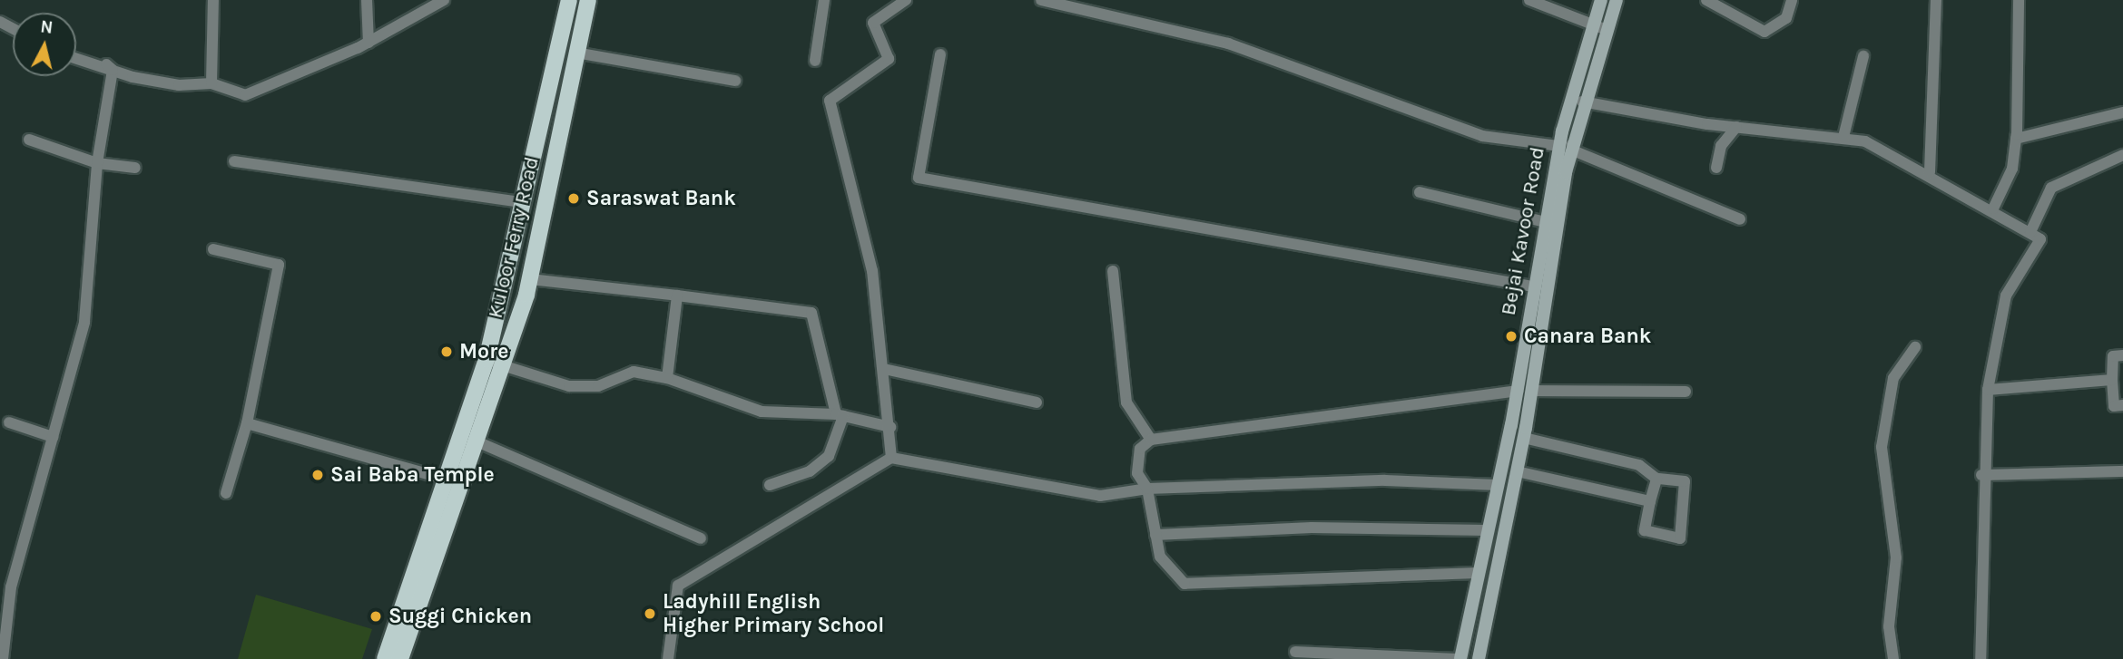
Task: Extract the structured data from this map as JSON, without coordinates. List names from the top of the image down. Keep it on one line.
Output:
{"streets":{"main road":["Bejai Kavoor Road","Kuloor Ferry Road"]},"places":["Saraswat Bank","Canara Bank","More","Sai Baba Temple","Ladyhill English Higher Primary School","Suggi Chicken"],"north":"top"}
